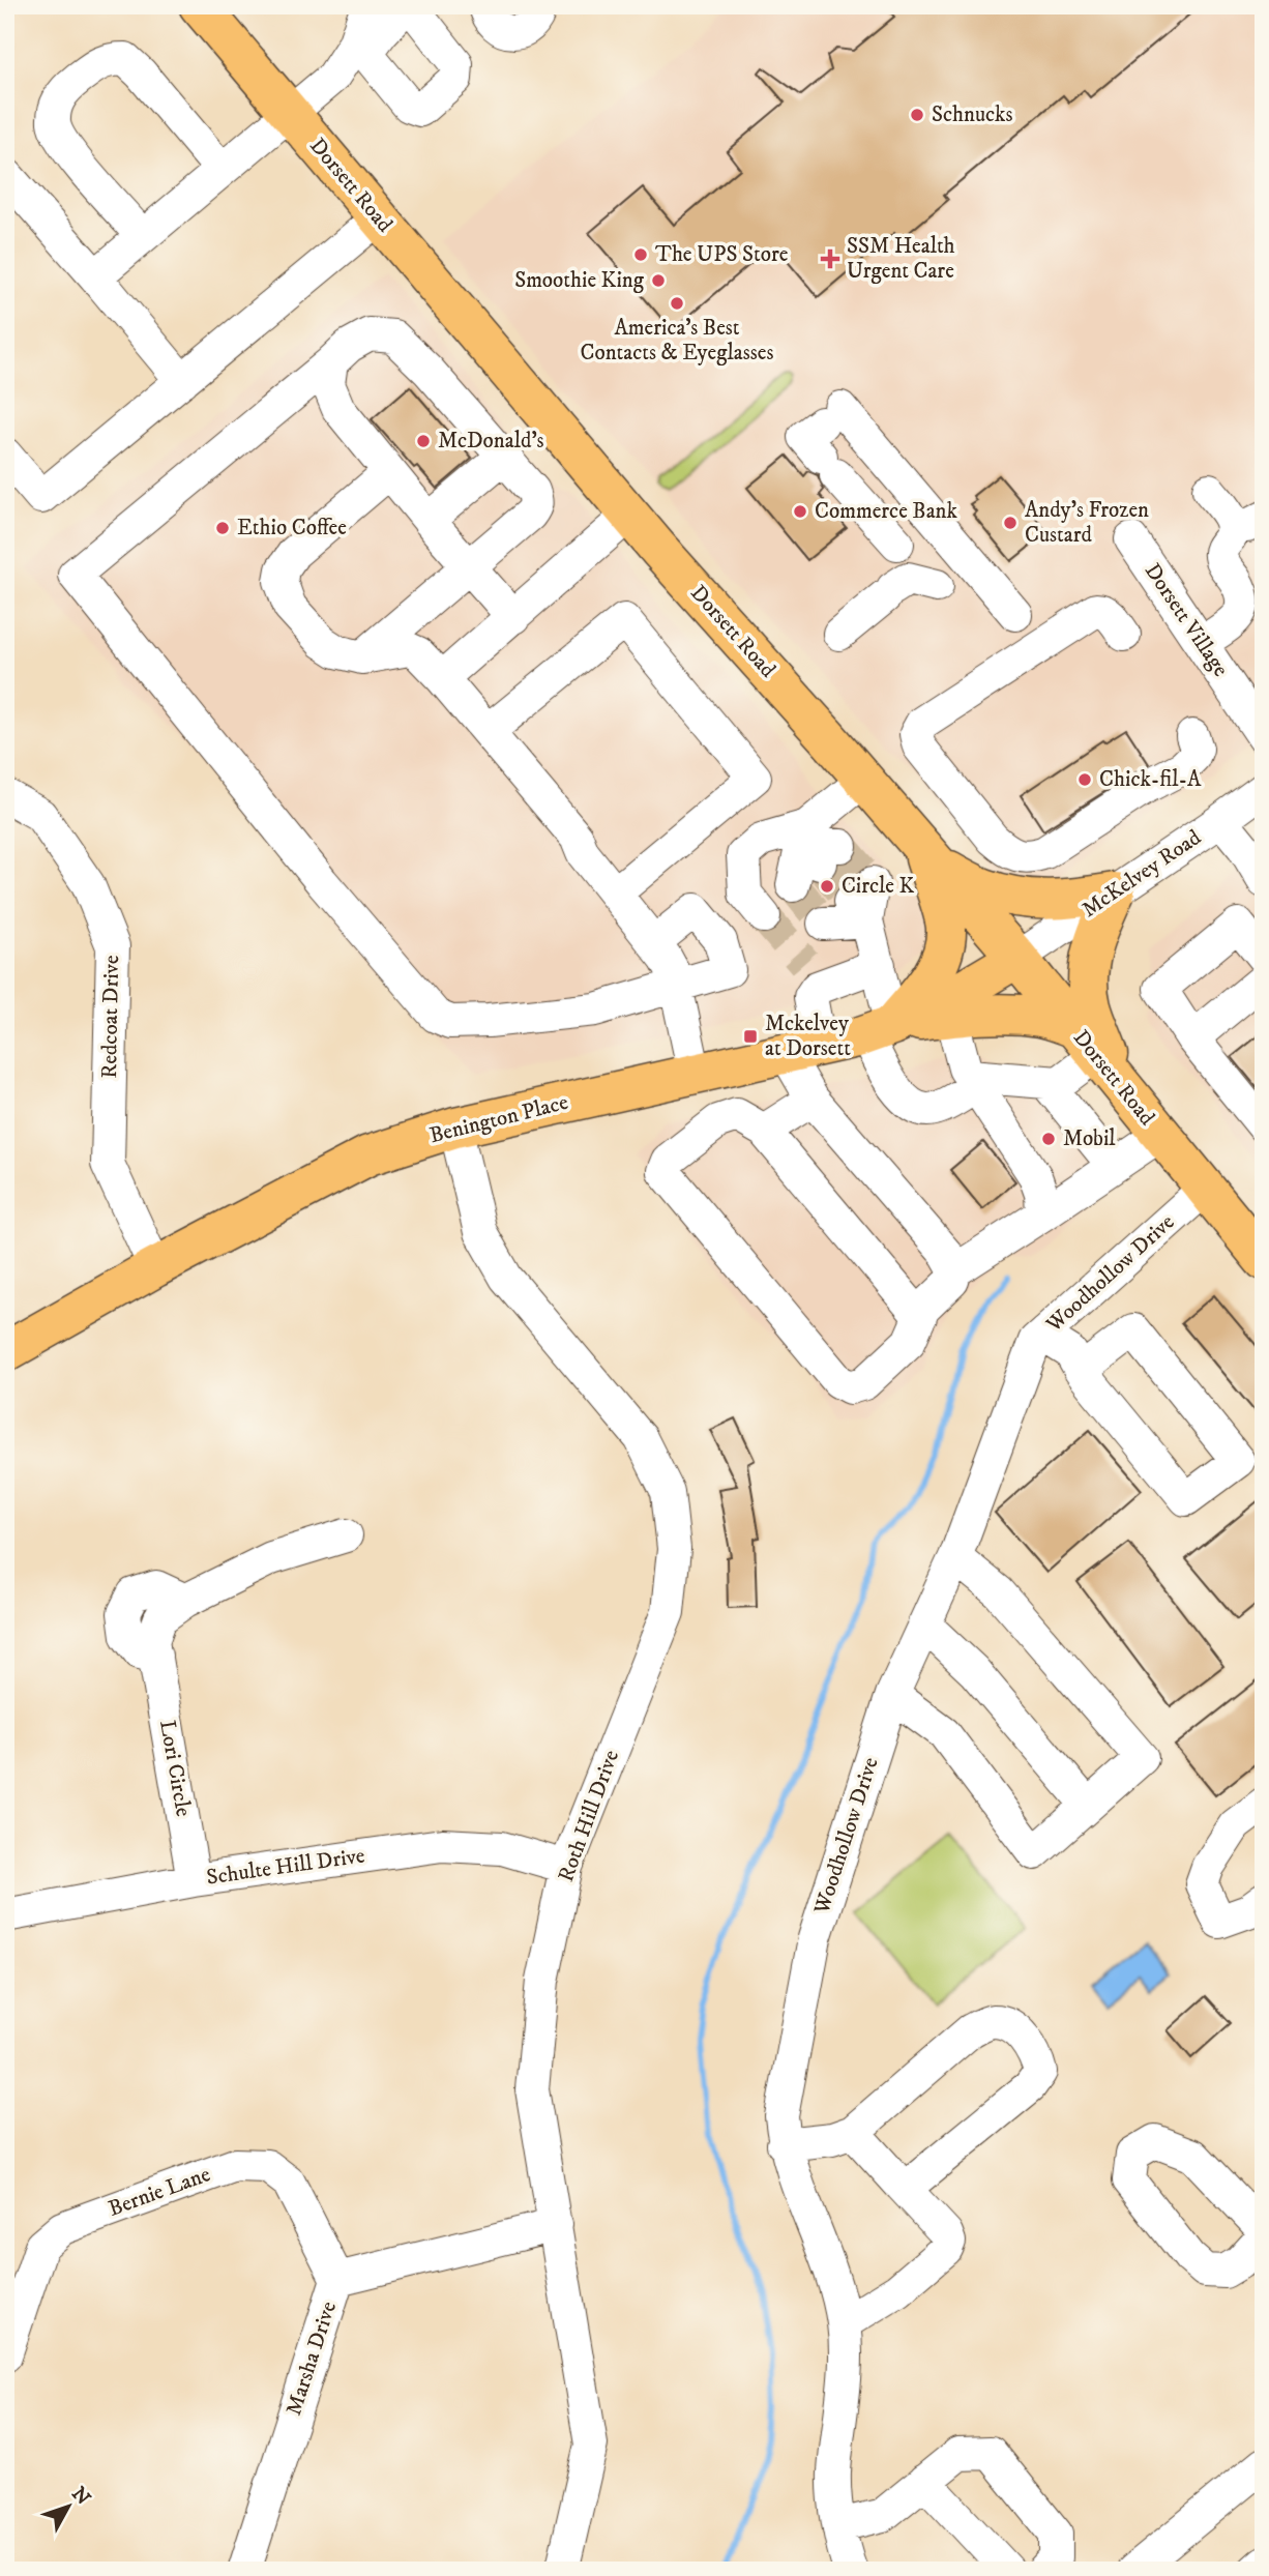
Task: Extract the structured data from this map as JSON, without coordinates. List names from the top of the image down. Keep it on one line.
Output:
{"streets":{"main road":["Dorsett Road","Benington Place"],"street":["Dorsett Village","McKelvey Road","Redcoat Drive","Woodhollow Drive","Lori Circle","Roth Hill Drive","Schulte Hill Drive","Bernie Lane","Marsha Drive"]},"crossings":[["Dorsett Road","McKelvey Road"],["Dorsett Road","Benington Place"],["Dorsett Road","Woodhollow Drive"],["McKelvey Road","Benington Place"],["Redcoat Drive","Benington Place"],["Benington Place","Roth Hill Drive"],["Lori Circle","Schulte Hill Drive"],["Roth Hill Drive","Schulte Hill Drive"],["Roth Hill Drive","Marsha Drive"],["Bernie Lane","Marsha Drive"]],"places":{"other":["Schnucks","The UPS Store","Smoothie King","America's Best Contacts & Eyeglasses","McDonald's","Commerce Bank","Andy's Frozen Custard","Ethio Coffee","Chick-fil-A","Circle K","Mobil"],"health":["SSM Health Urgent Care"],"transit":["Mckelvey at Dorsett"]},"north":"top right"}
